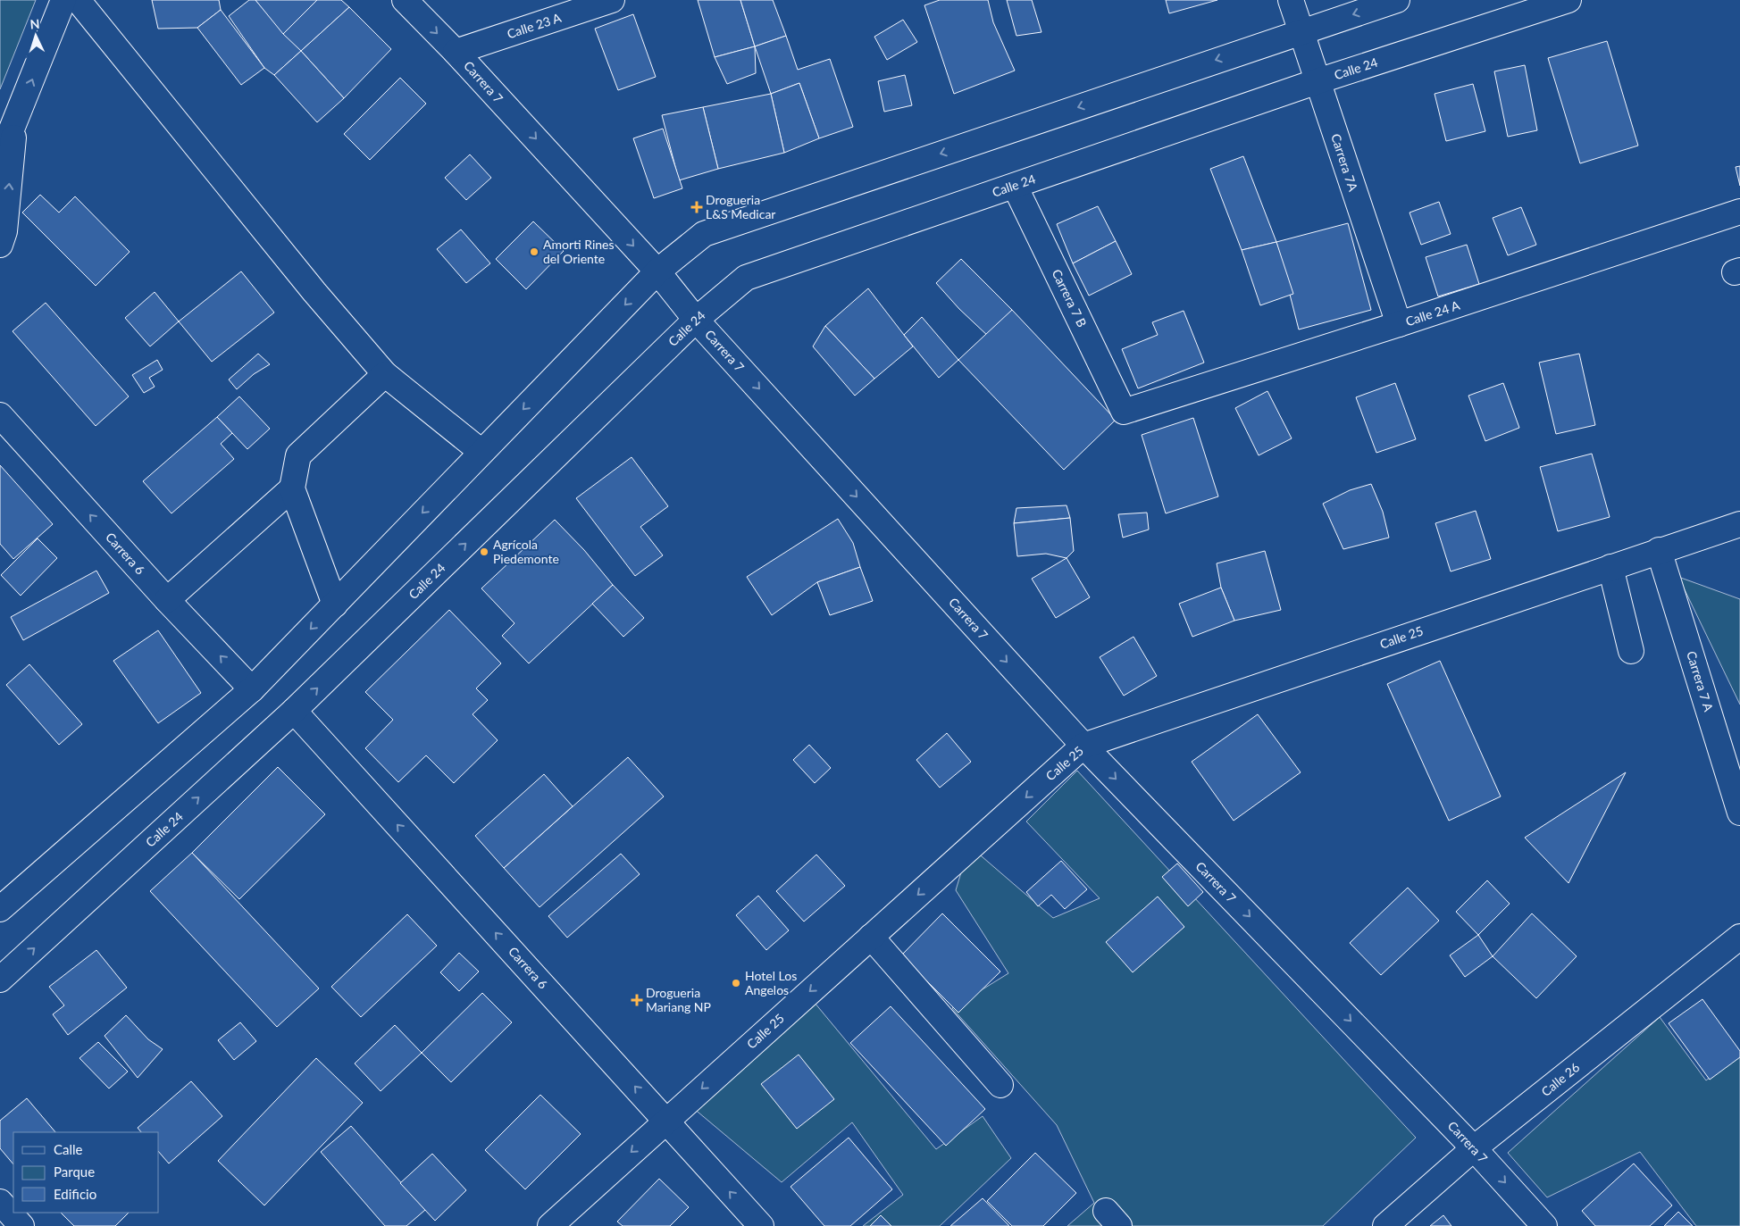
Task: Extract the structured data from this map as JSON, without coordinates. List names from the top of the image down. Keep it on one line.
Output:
{"streets":{"street":["Calle 23 A","Calle 24","Carrera 7","Carrera 7A","Carrera 7 B","Calle 24 A","Carrera 6","Calle 25","Carrera 7 A","Calle 26"]},"crossings":[["Calle 23 A","Carrera 7"],["Calle 24","Carrera 7"],["Calle 24","Carrera 7A"],["Calle 24","Carrera 7 B"],["Calle 24","Carrera 6"],["Carrera 7","Calle 25"],["Carrera 7","Calle 26"],["Carrera 7A","Calle 24 A"],["Carrera 7 B","Calle 24 A"],["Carrera 6","Calle 25"],["Calle 25","Carrera 7 A"]],"one_way":["Carrera 7","Carrera 6","Calle 25"],"places":{"health":["Drogueria L&S Medicar","Drogueria Mariang NP"],"other":["Amorti Rines del Oriente","Agrícola Piedemonte","Hotel Los Angelos"]},"legend":["Calle","Parque","Edificio"],"north":"top"}
